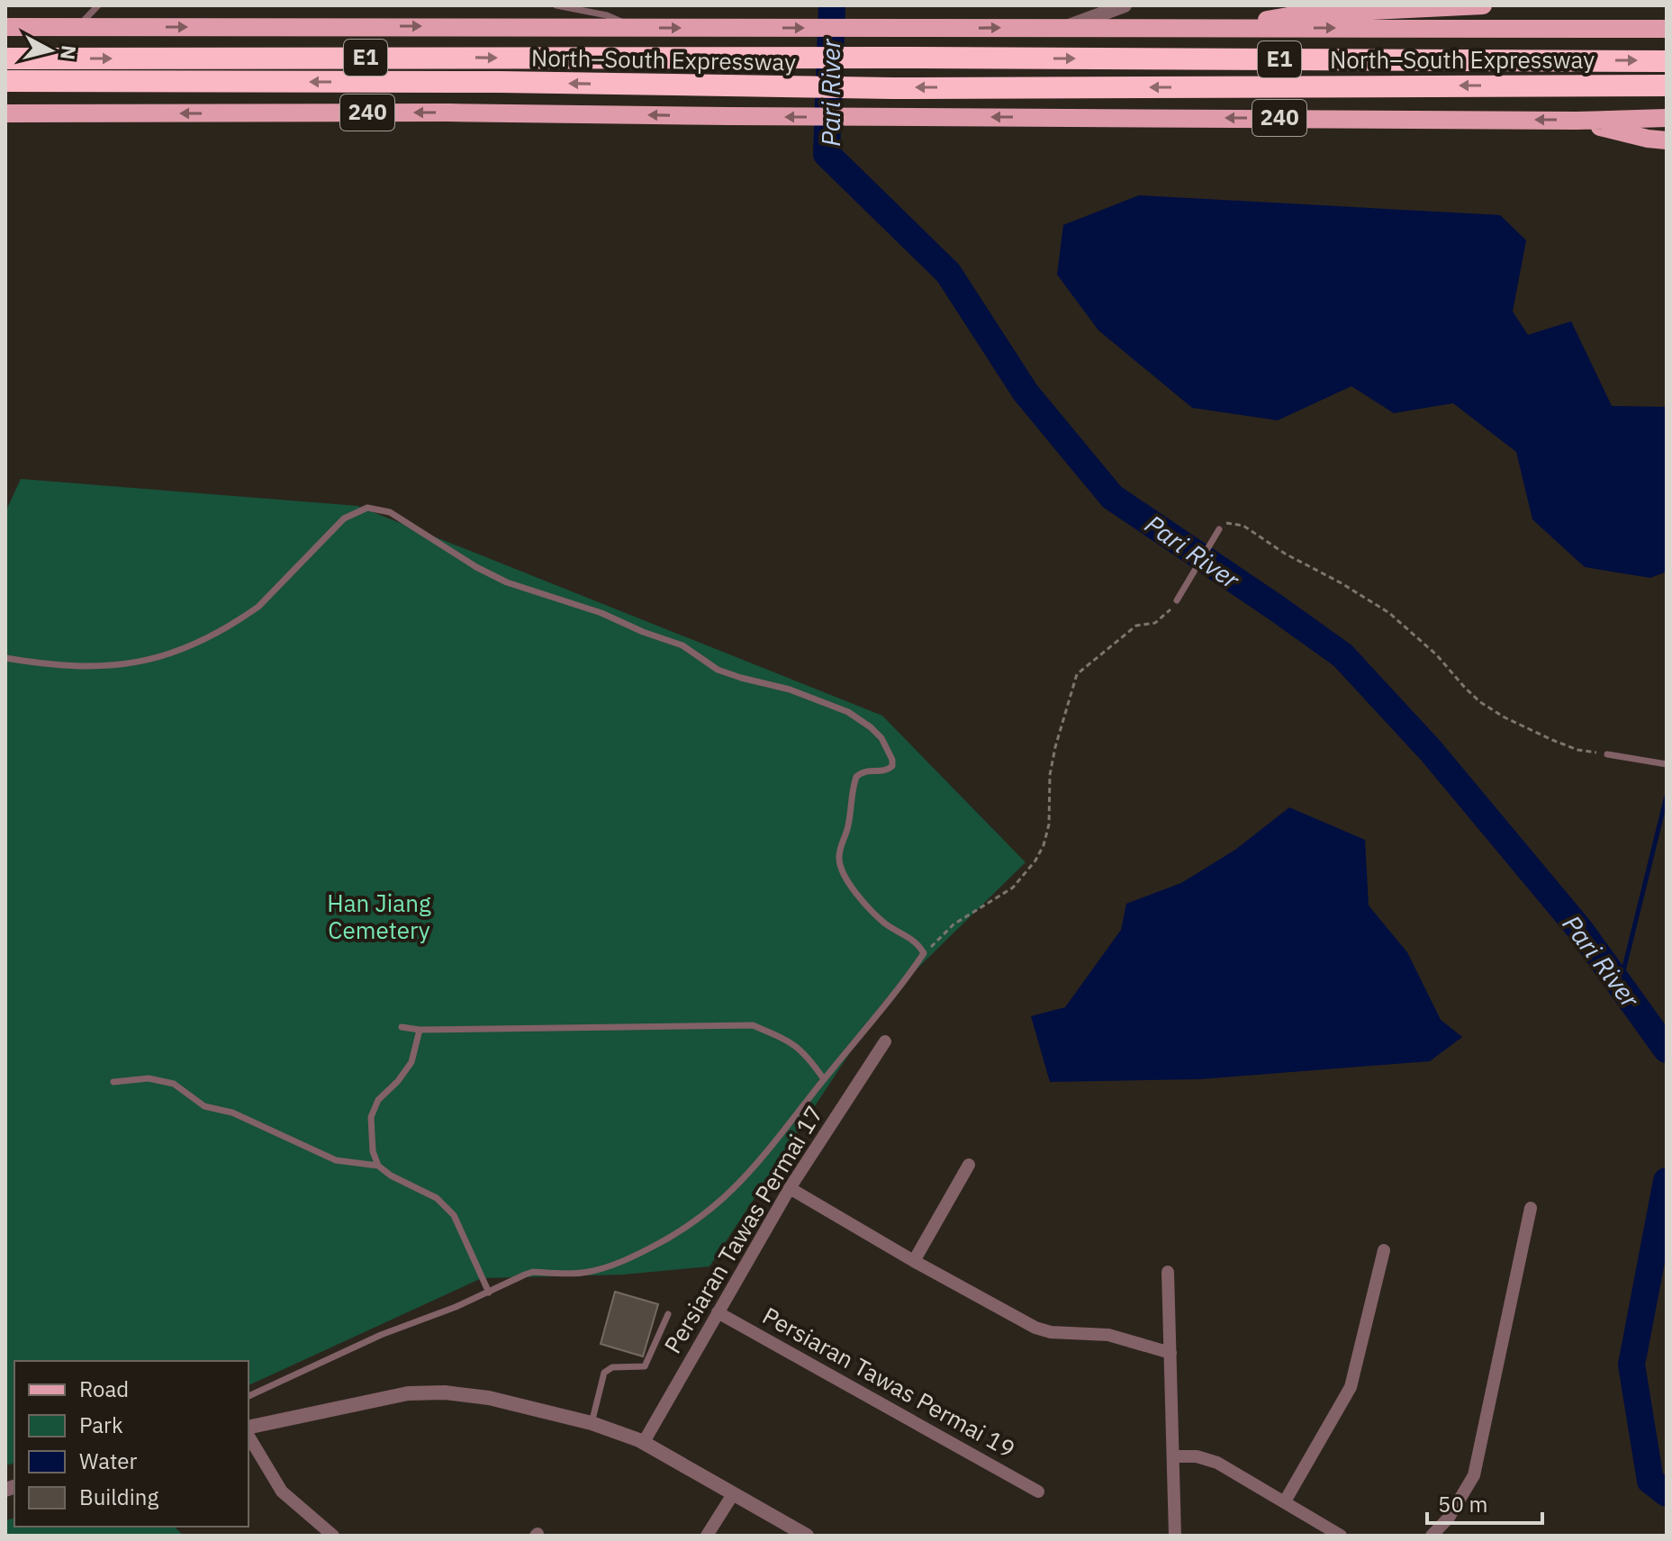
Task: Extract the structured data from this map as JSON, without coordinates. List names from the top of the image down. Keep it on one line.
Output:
{"streets":{"highway":["E1","North–South Expressway"],"main road":["240"],"street":["Persiaran Tawas Permai 17","Persiaran Tawas Permai 19"]},"crossings":[["Persiaran Tawas Permai 17","Persiaran Tawas Permai 19"]],"water":["Pari River"],"parks":["Han Jiang Cemetery"],"legend":["Road","Park","Water","Building"],"scale_bar":"50 m","north":"right"}
